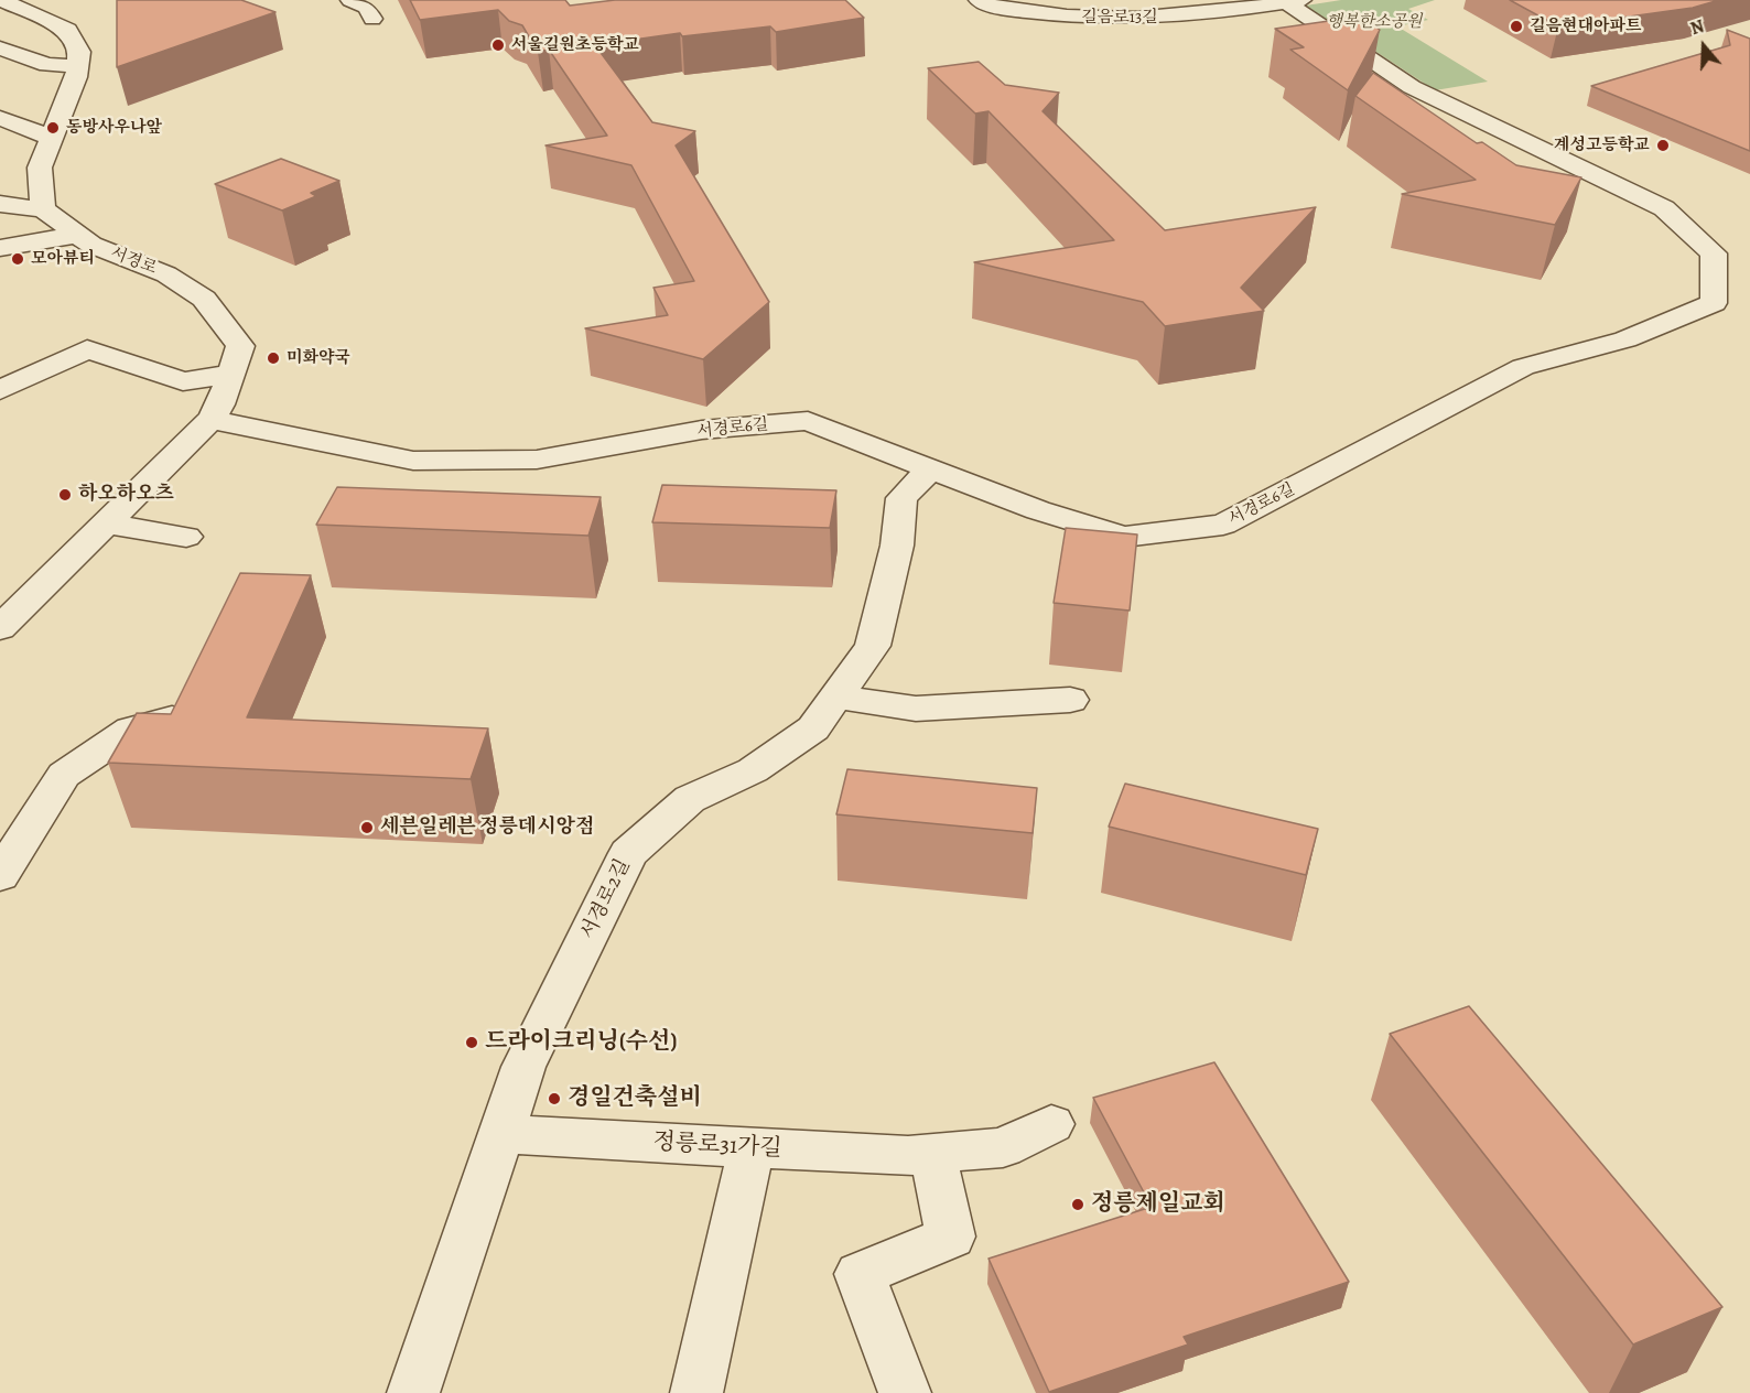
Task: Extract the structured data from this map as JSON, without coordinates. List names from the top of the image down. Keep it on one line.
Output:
{"streets":{"street":["길음로13길","서경로","서경로6길","서경로2길","정릉로31가길"]},"crossings":[["길음로13길","서경로6길"],["서경로","서경로6길"],["서경로6길","서경로2길"],["서경로2길","정릉로31가길"]],"parks":["행복한소공원"],"places":["길음현대아파트","서울길원초등학교","동방사우나앞","계성고등학교","모아뷰티","미화약국","하오하오츠","세븐일레븐 정릉데시앙점","드라이크리닝(수선)","경일건축설비","정릉제일교회"],"north":"top"}
